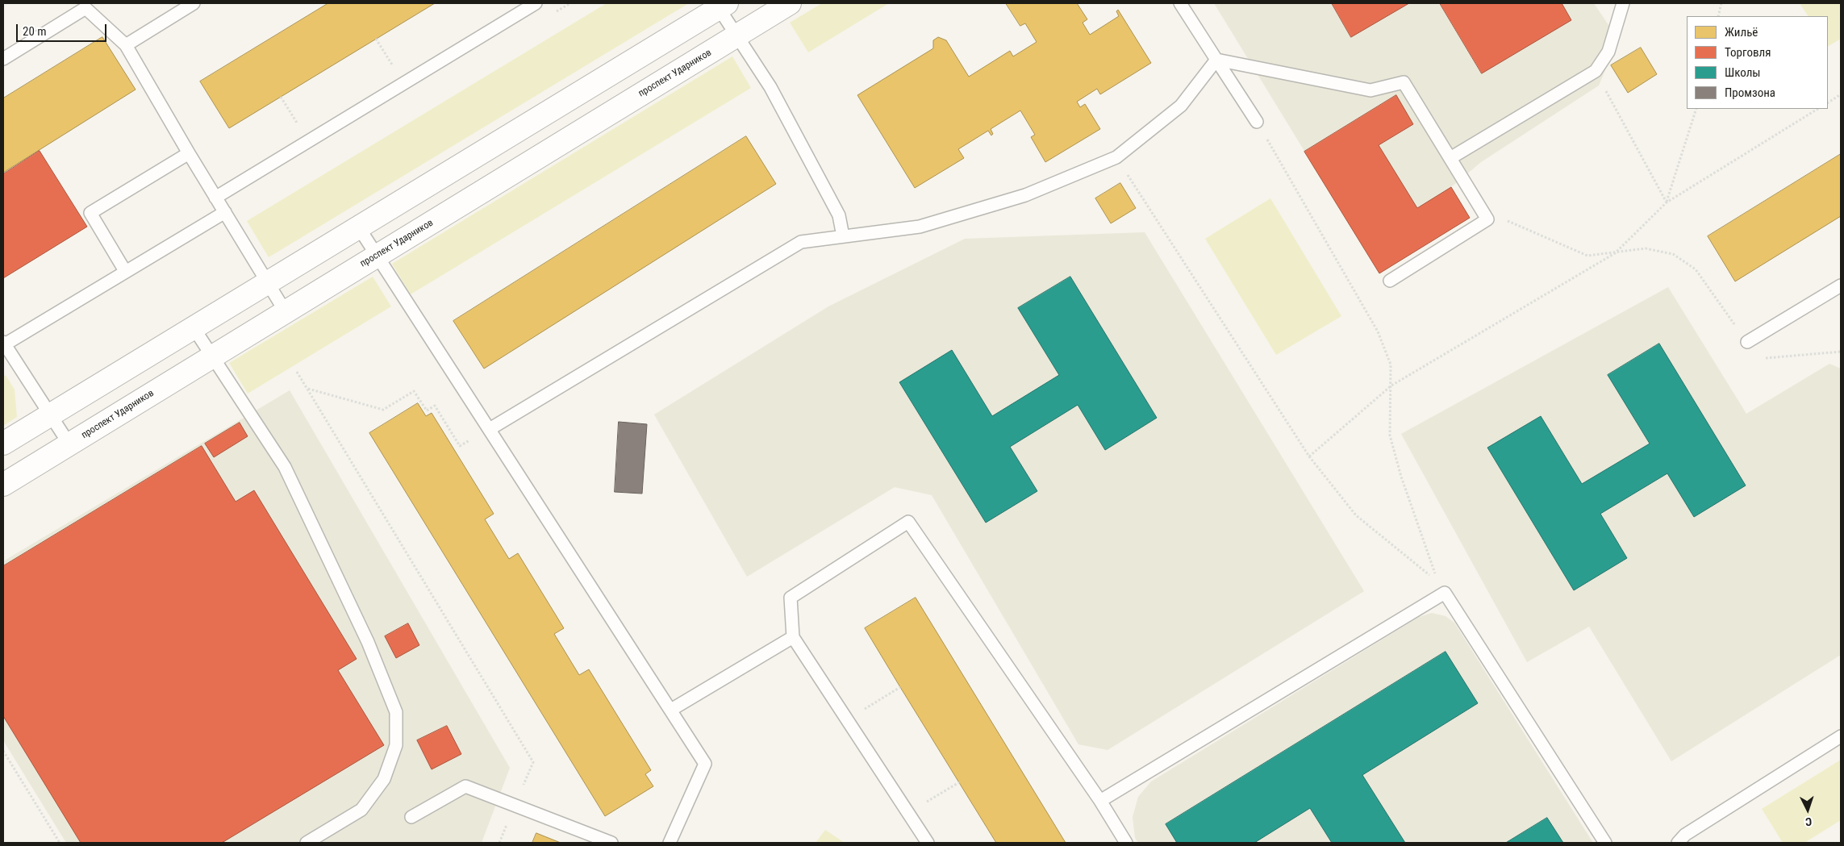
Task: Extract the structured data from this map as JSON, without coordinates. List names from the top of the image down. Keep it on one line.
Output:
{"streets":{"street":["проспект Ударников"]},"legend":["Жильё","Торговля","Школы","Промзона"],"scale_bar":"20 m","north":"bottom"}
